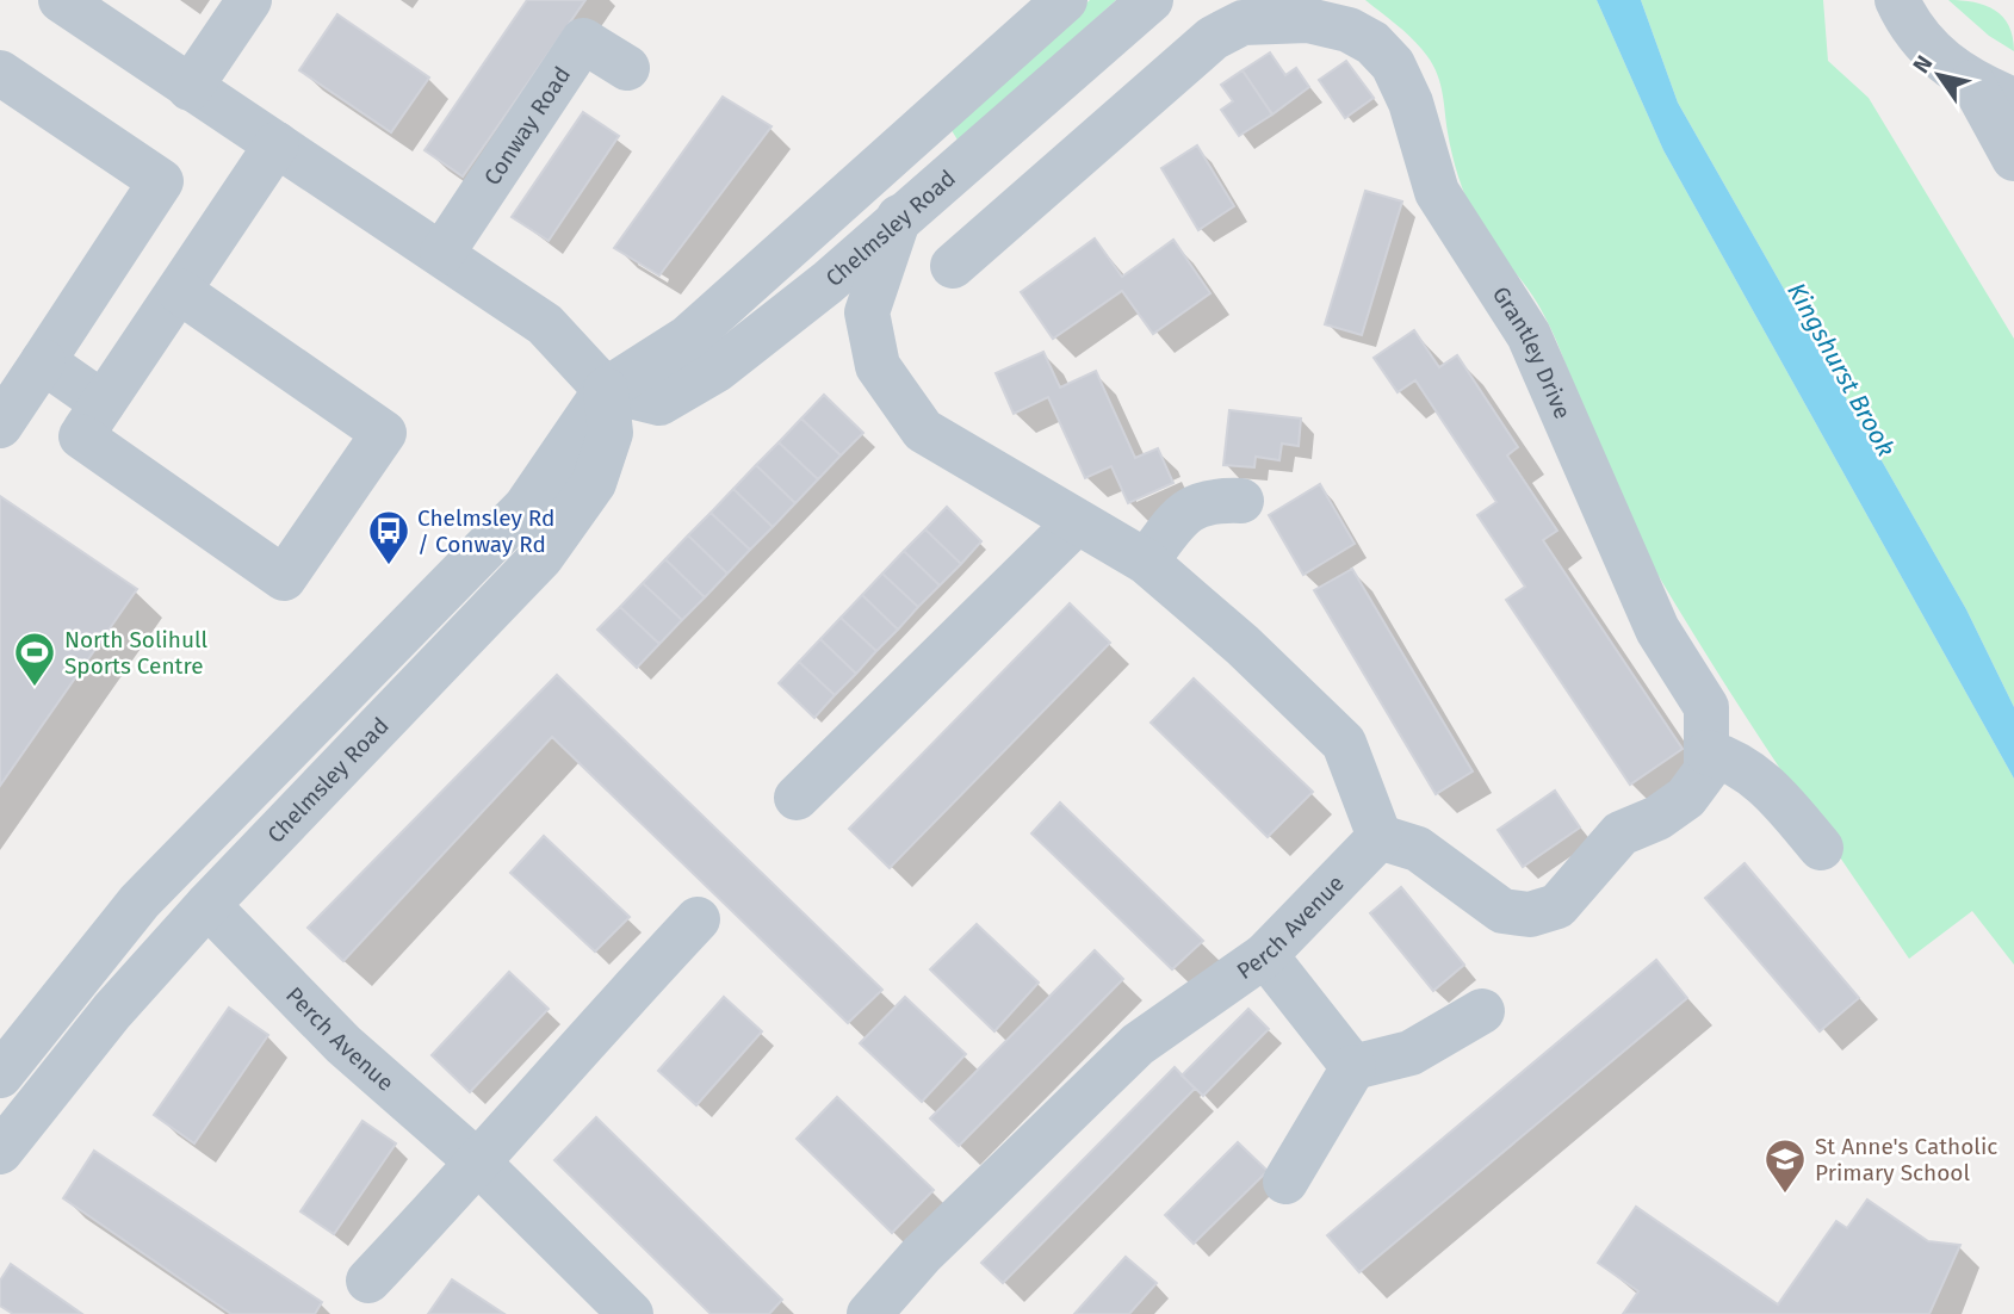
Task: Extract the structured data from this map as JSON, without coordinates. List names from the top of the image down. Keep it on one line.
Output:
{"streets":{"street":["Conway Road","Chelmsley Road","Grantley Drive","Perch Avenue"]},"crossings":[["Chelmsley Road","Perch Avenue"],["Grantley Drive","Perch Avenue"]],"water":["Kingshurst Brook"],"places":{"bus stop":["Chelmsley Rd / Conway Rd"],"sports":["North Solihull Sports Centre"],"school or university":["St Anne's Catholic Primary School"]},"north":"top left"}
